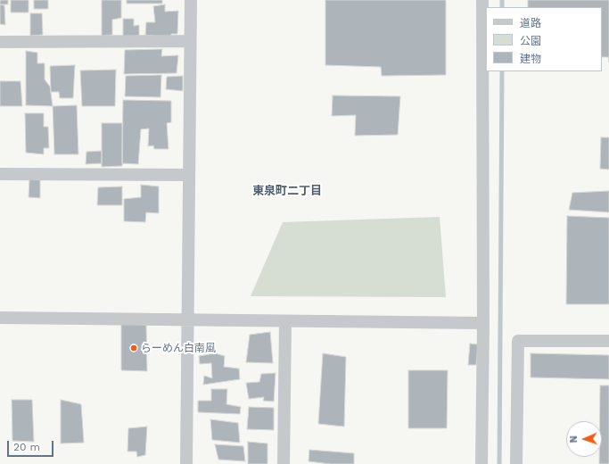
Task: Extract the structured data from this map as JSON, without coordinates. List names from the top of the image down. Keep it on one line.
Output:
{"districts":["東泉町二丁目"],"places":["らーめん白南風"],"legend":["道路","公園","建物"],"scale_bar":"20 m","north":"left"}
